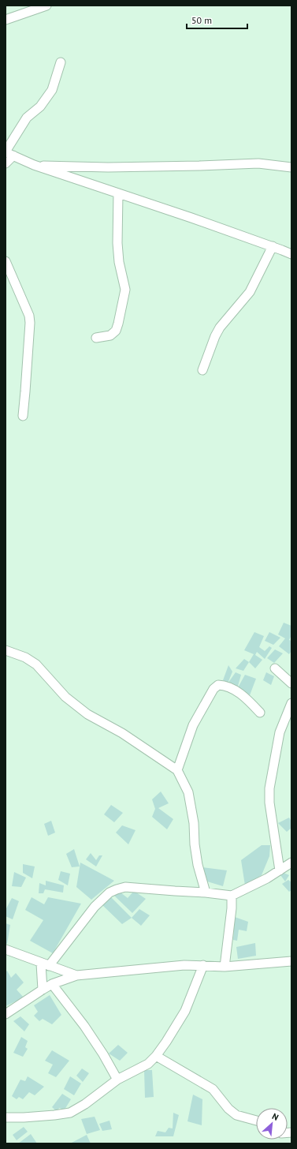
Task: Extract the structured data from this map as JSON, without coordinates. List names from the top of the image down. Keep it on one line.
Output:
{"scale_bar":"50 m","north":"top right"}
